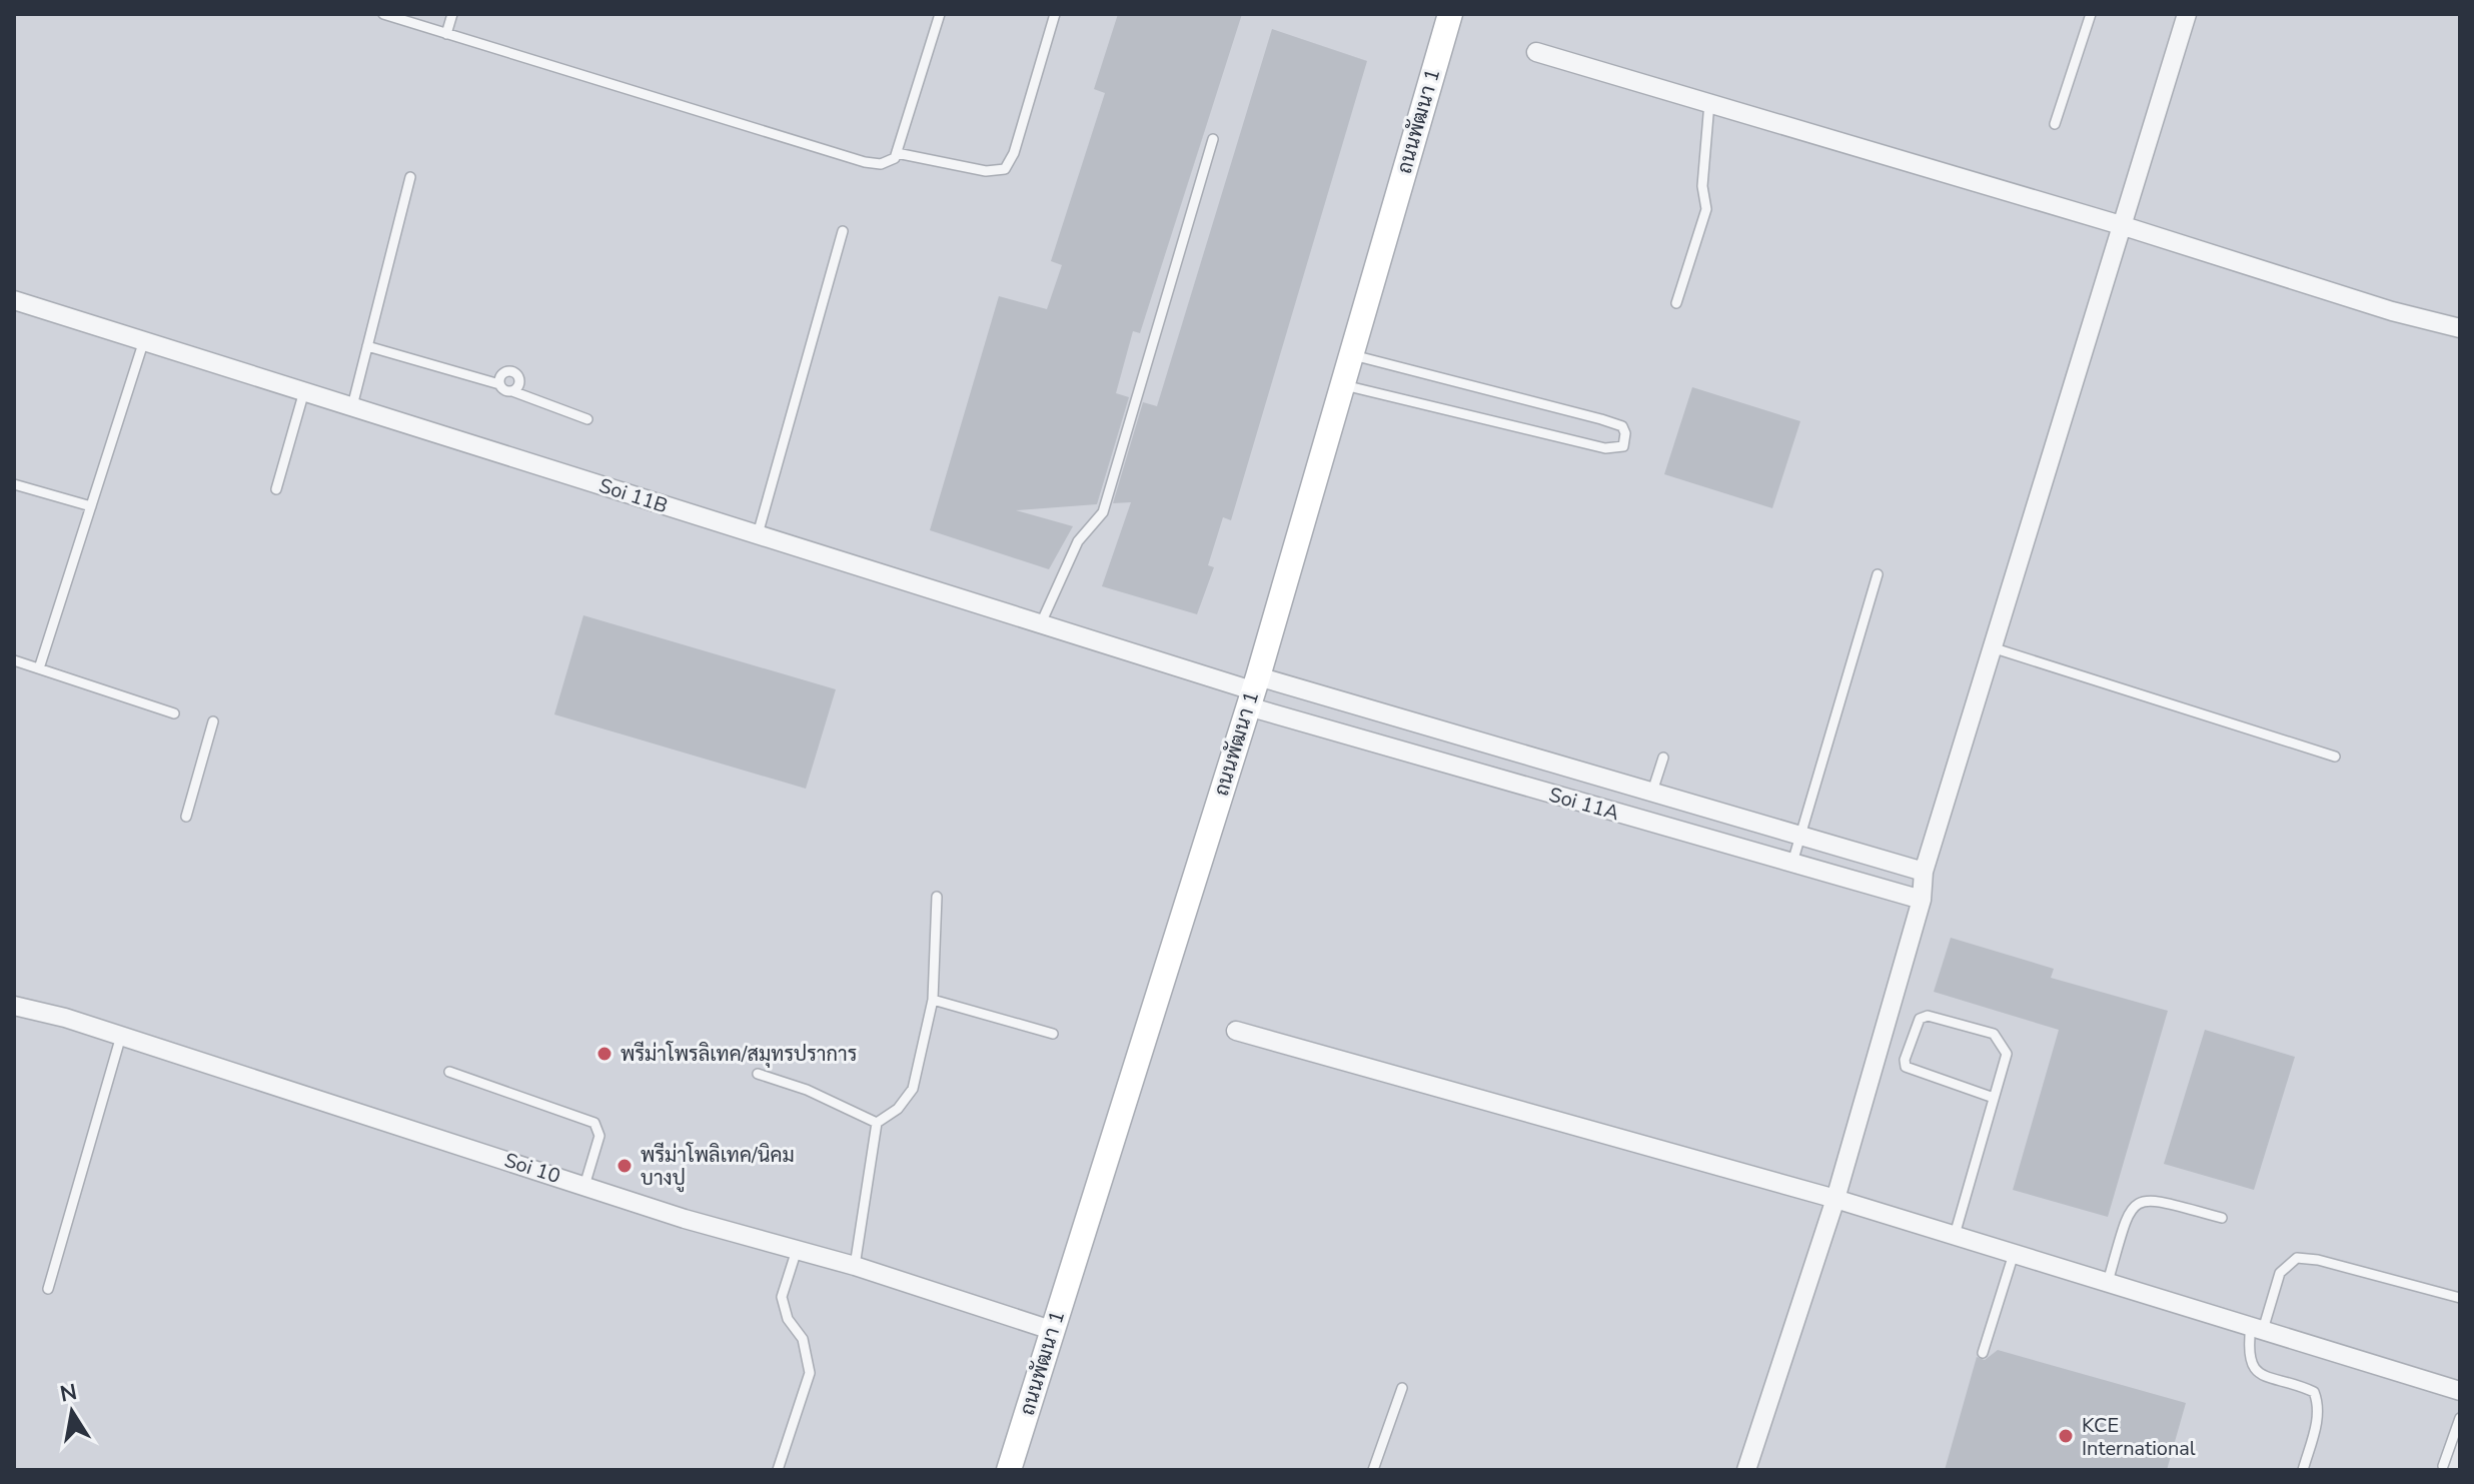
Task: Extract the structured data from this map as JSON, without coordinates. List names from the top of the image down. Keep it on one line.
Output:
{"streets":{"main road":["ถนนพัฒนา 1"],"street":["Soi 11B","Soi 11A","Soi 10"]},"crossings":[["ถนนพัฒนา 1","Soi 11B"],["ถนนพัฒนา 1","Soi 11A"],["ถนนพัฒนา 1","Soi 10"],["Soi 11B","Soi 11A"]],"places":["พรีม่าโพรลิเทค/สมุทรปราการ","พรีม่าโพลิเทค/นิคม บางปู","KCE International"],"north":"top"}
